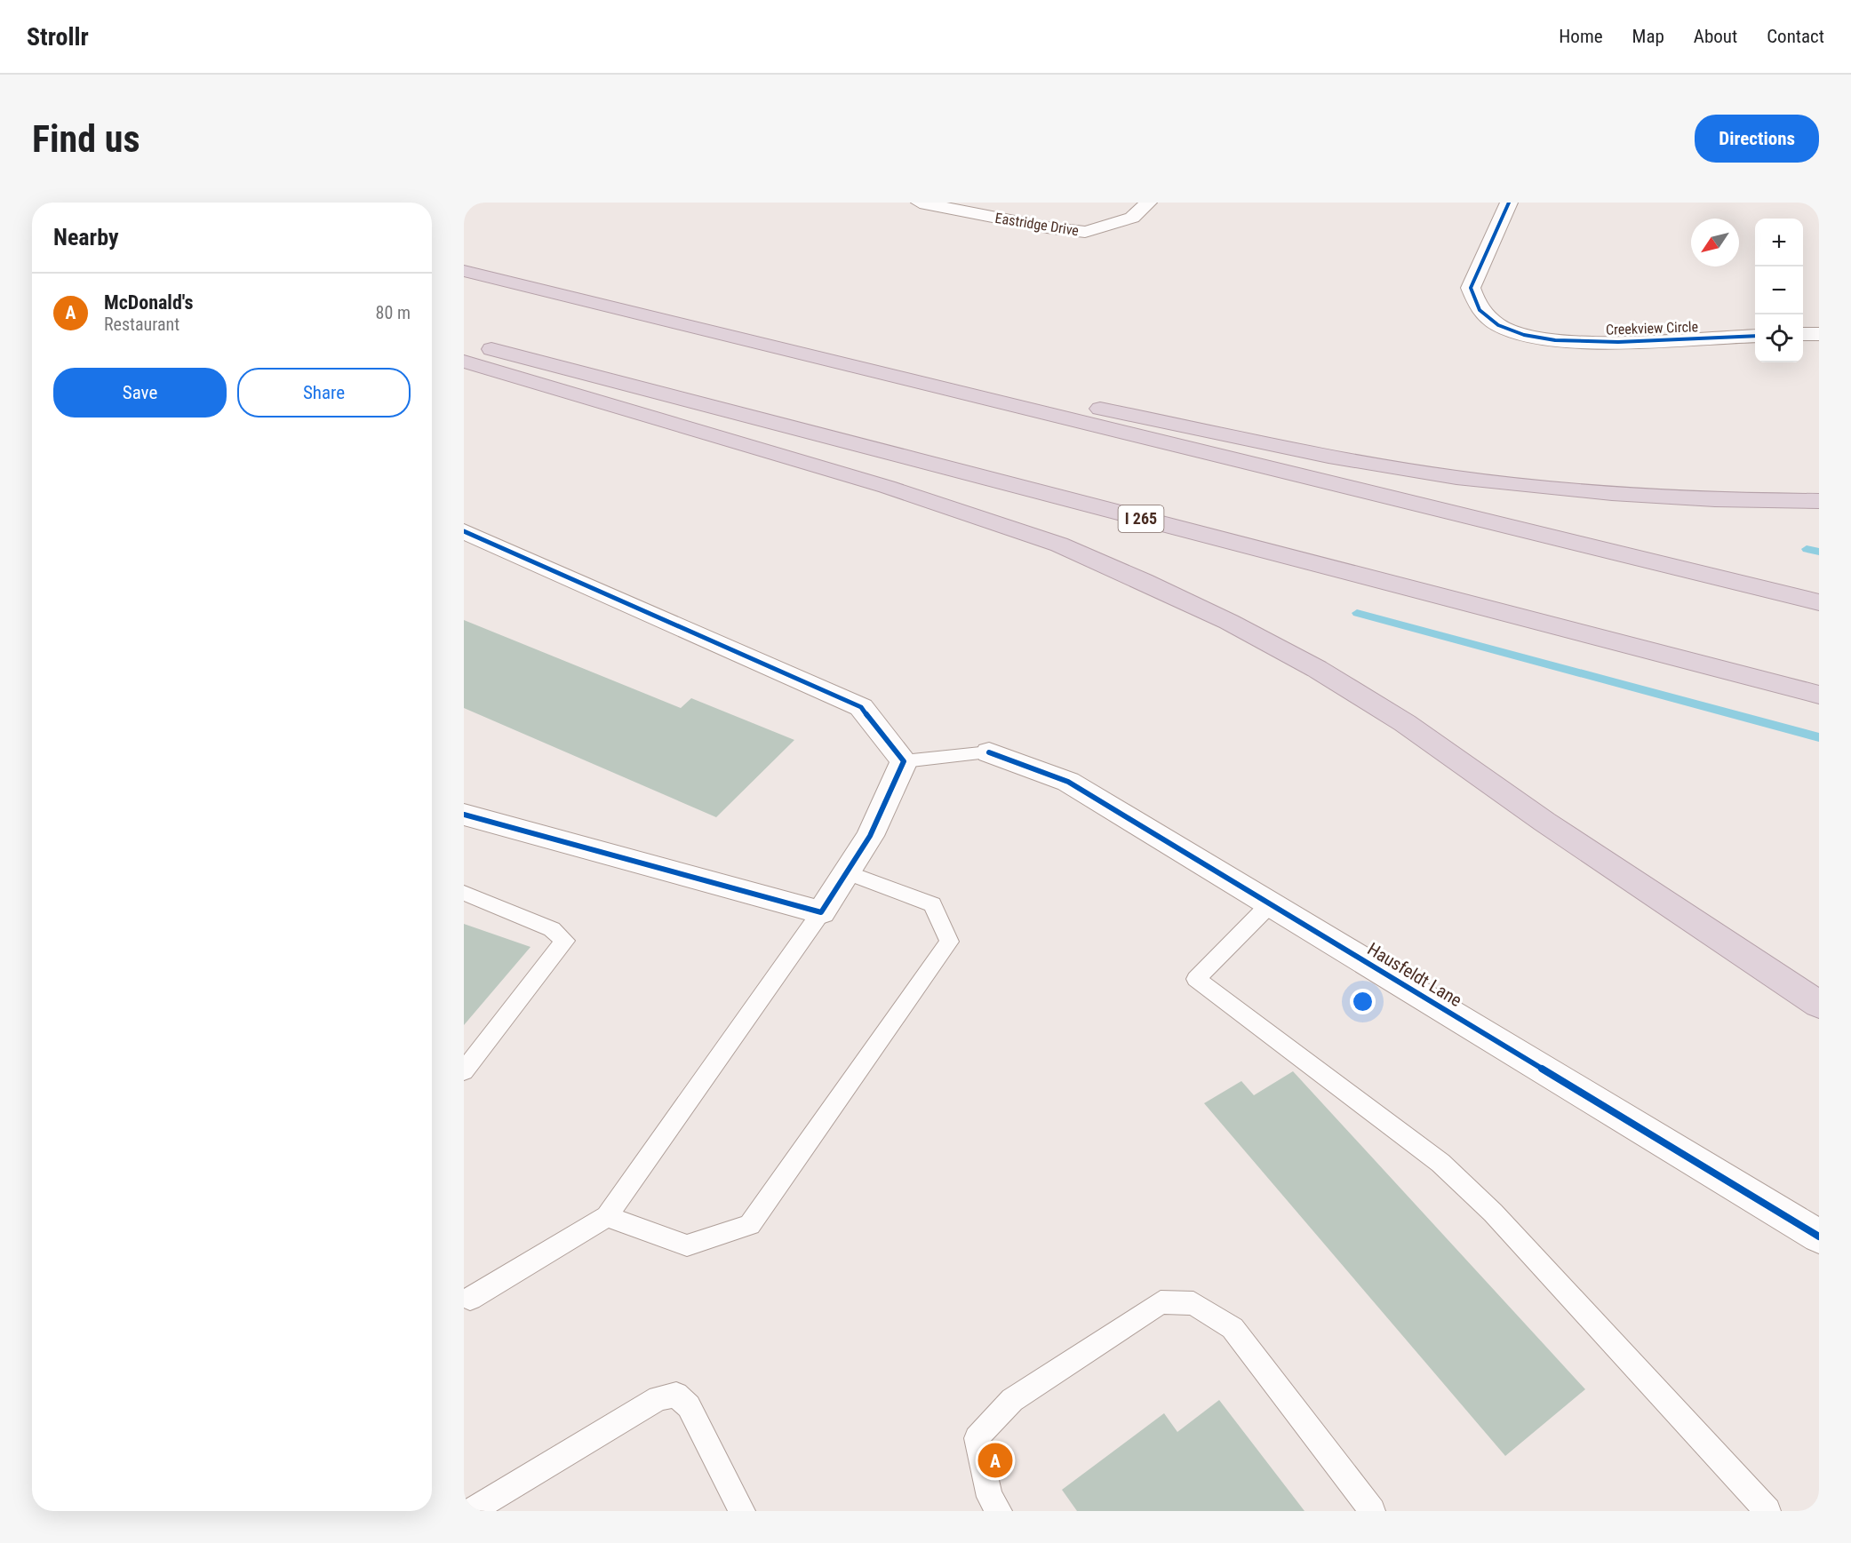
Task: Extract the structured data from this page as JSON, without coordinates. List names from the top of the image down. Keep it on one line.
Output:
{"streets":{"highway":["I 265"],"street":["Eastridge Drive","Creekview Circle","Hausfeldt Lane"]},"north":"bottom left","page":{"header":"Strollr","nav":["Home","Map","About","Contact"],"buttons":["Directions",["Save","Share"]],"title":"Find us","heading":"Nearby","map_buttons":["+","−"],"list":[{"mark":"A","name":"McDonald's","note":"Restaurant","value":"80 m"}],"pins":"A"}}
